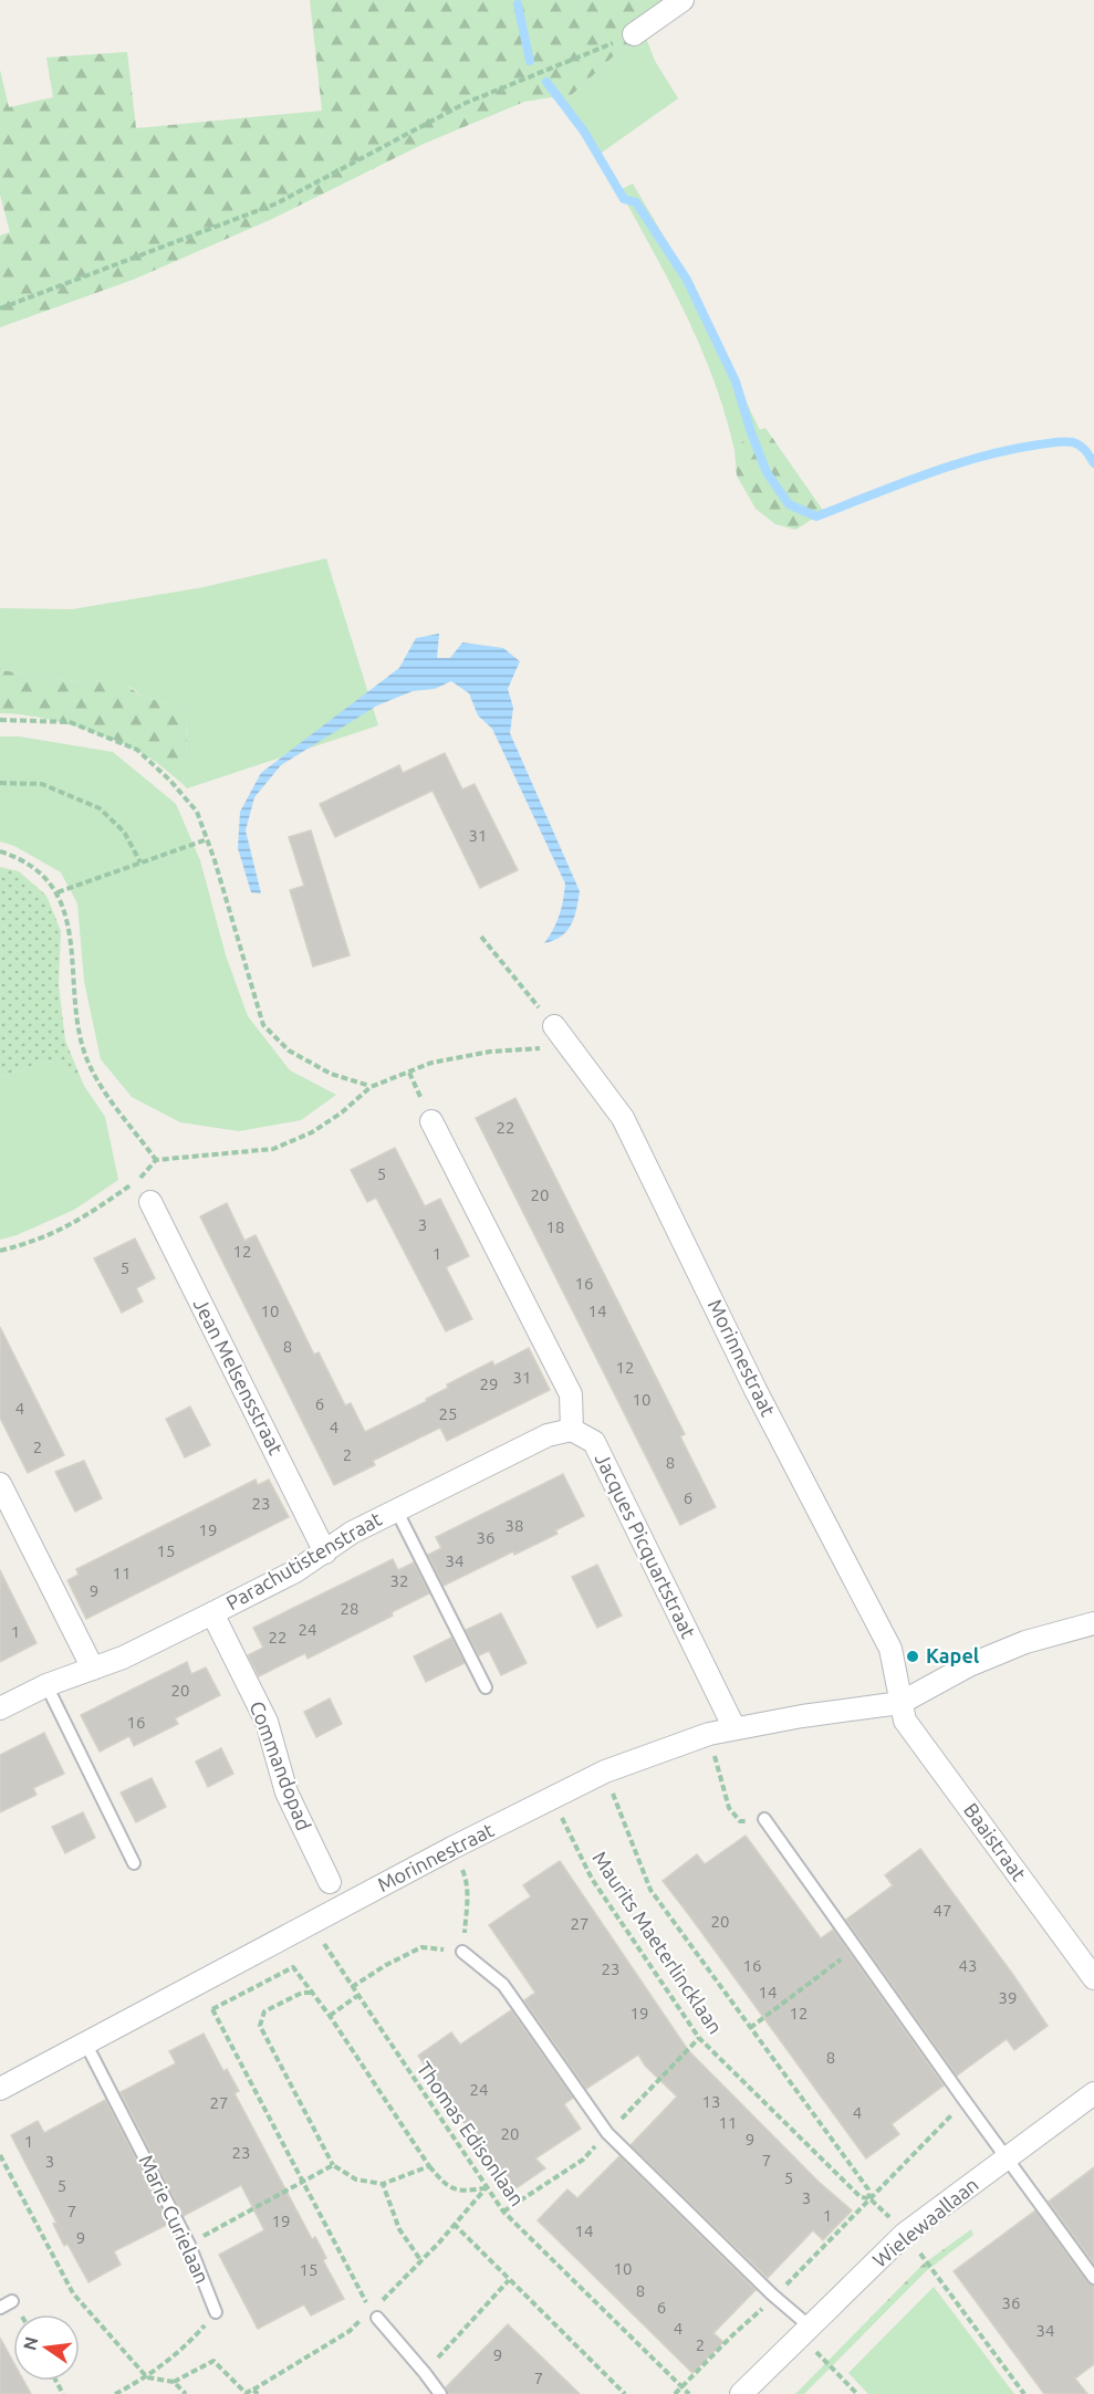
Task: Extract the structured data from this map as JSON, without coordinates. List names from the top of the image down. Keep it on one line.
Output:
{"streets":{"street":["Morinnestraat","Jean Melsensstraat","Jacques Picquartstraat","Parachutistenstraat","Commandopad","Baaistraat","Wielewaallaan"],"lane":["Marie Curielaan"],"path":["Maurits Maeterlincklaan","Thomas Edisonlaan"]},"crossings":[["Morinnestraat","Jacques Picquartstraat"],["Morinnestraat","Baaistraat"],["Morinnestraat","Maurits Maeterlincklaan"],["Morinnestraat","Thomas Edisonlaan"],["Morinnestraat","Marie Curielaan"],["Jean Melsensstraat","Parachutistenstraat"],["Jacques Picquartstraat","Parachutistenstraat"],["Parachutistenstraat","Commandopad"],["Maurits Maeterlincklaan","Wielewaallaan"]],"places":["Kapel"],"house_numbers":["31","22","5","20","3","18","12","1","5","16","10","14","8","12","31","29","10","6","4","25","4","2","2","8","6","23","38","19","36","15","34","11","32","9","28","24","1","22","20","16","47","20","27","16","43","23","14","39","19","12","8","24","13","27","4","11","20","9","1","23","7","3","5","5","3","7","1","19","14","9","10","15","8","36","6","4","34","2","9","7"],"north":"left"}
